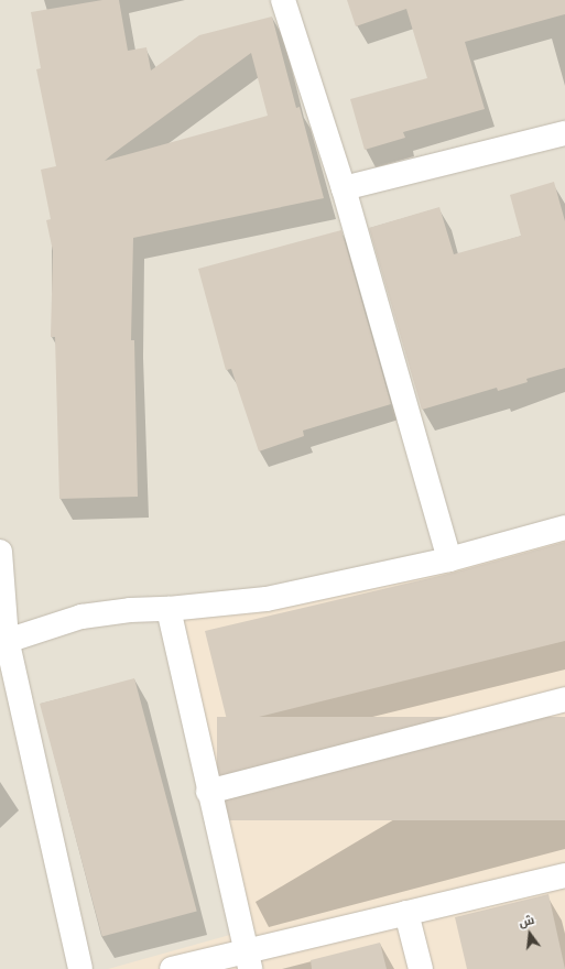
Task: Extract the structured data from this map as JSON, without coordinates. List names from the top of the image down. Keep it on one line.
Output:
{"north":"top"}
